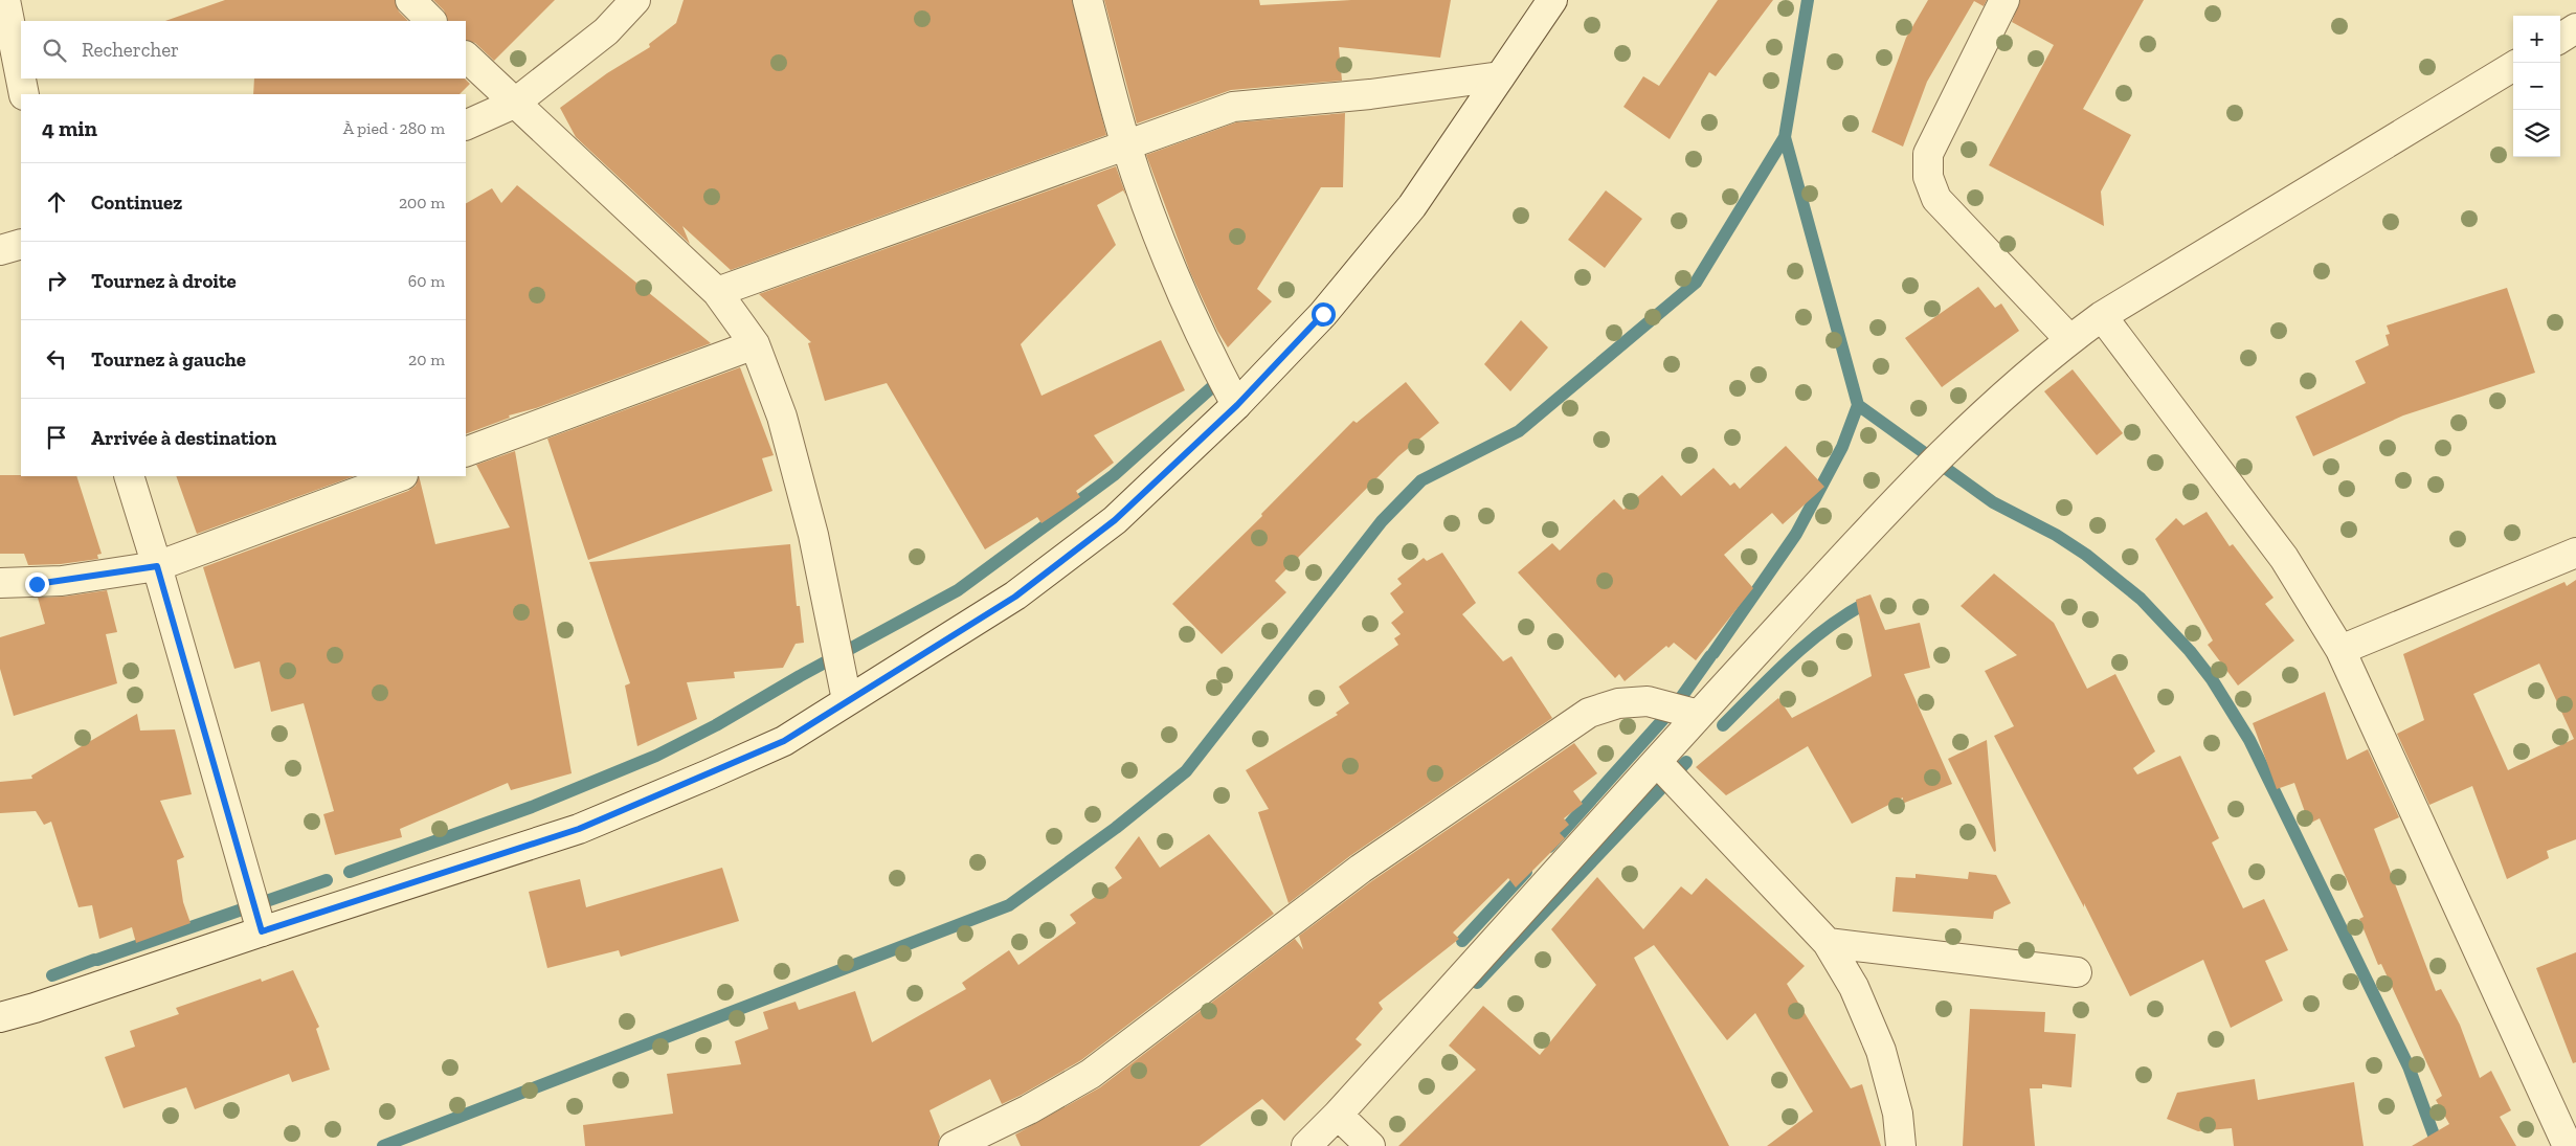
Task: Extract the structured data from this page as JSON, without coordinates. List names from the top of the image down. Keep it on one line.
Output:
{"page":{"map_buttons":["+","−"],"search":"Rechercher","heading":["4 min","À pied · 280 m"],"list":[["Continuez","200 m"],["Tournez à droite","60 m"],["Tournez à gauche","20 m"],"Arrivée à destination"]}}
